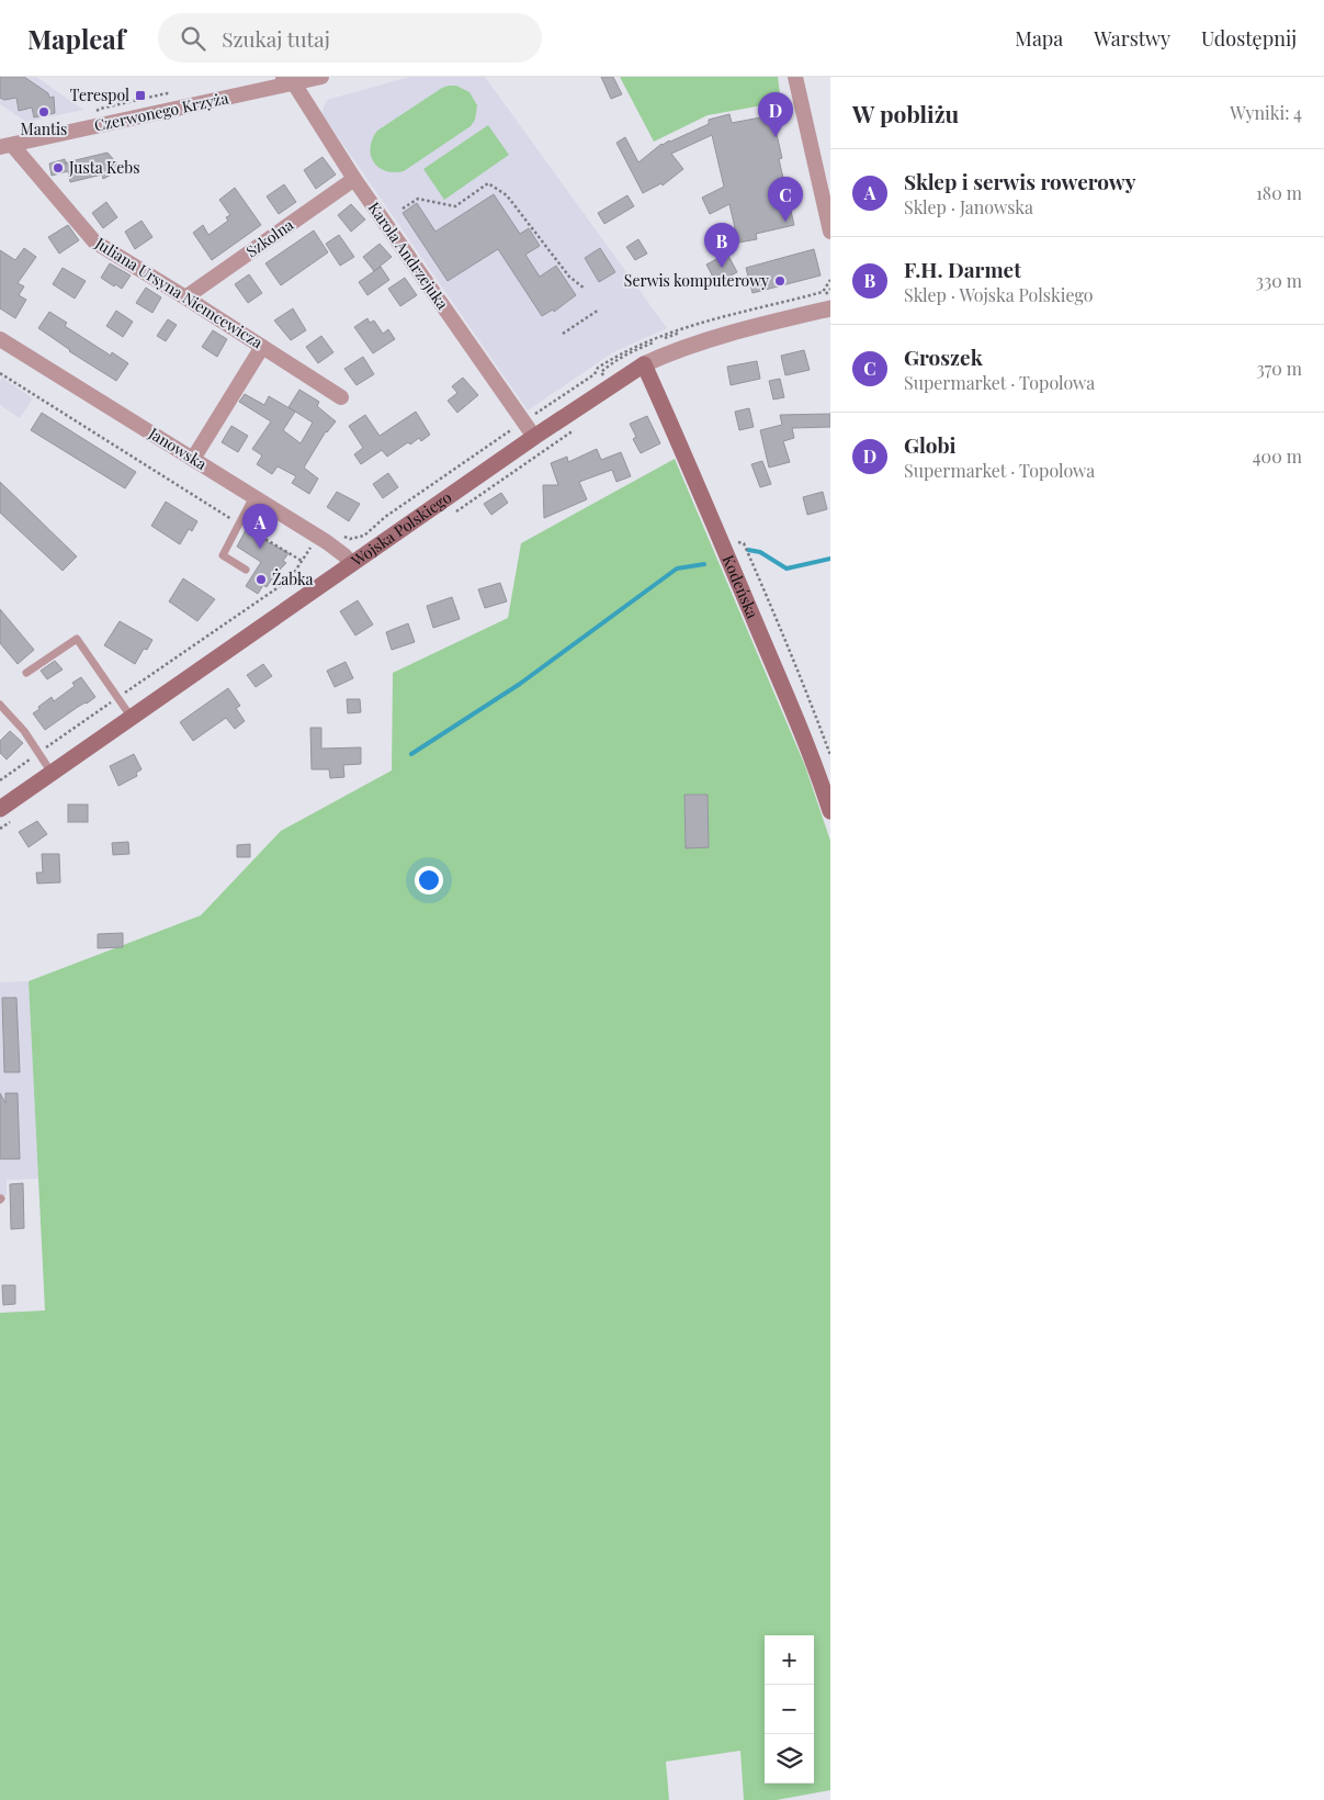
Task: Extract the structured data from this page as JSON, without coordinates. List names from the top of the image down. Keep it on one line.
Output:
{"streets":{"main road":["Wojska Polskiego","Kodeńska"],"street":["Czerwonego Krzyża","Szkolna","Karola Andrzejuka","Juliana Ursyna Niemcewicza","Janowska"]},"crossings":[["Czerwonego Krzyża","Karola Andrzejuka"],["Czerwonego Krzyża","Juliana Ursyna Niemcewicza"],["Szkolna","Karola Andrzejuka"],["Szkolna","Juliana Ursyna Niemcewicza"],["Karola Andrzejuka","Wojska Polskiego"],["Janowska","Wojska Polskiego"],["Wojska Polskiego","Kodeńska"]],"places":{"transit":["Terespol"],"other":["Mantis","Justa Kebs","Serwis komputerowy","Żabka"]},"page":{"header":"Mapleaf","search":"Szukaj tutaj","nav":["Mapa","Warstwy","Udostępnij"],"heading":["W pobliżu","Wyniki: 4"],"pins":["D","C","B","A"],"list":[{"mark":"A","name":"Sklep i serwis rowerowy","note":"Sklep · Janowska","value":"180 m"},{"mark":"B","name":"F.H. Darmet","note":"Sklep · Wojska Polskiego","value":"330 m"},{"mark":"C","name":"Groszek","note":"Supermarket · Topolowa","value":"370 m"},{"mark":"D","name":"Globi","note":"Supermarket · Topolowa","value":"400 m"}],"map_buttons":["+","−"]}}
